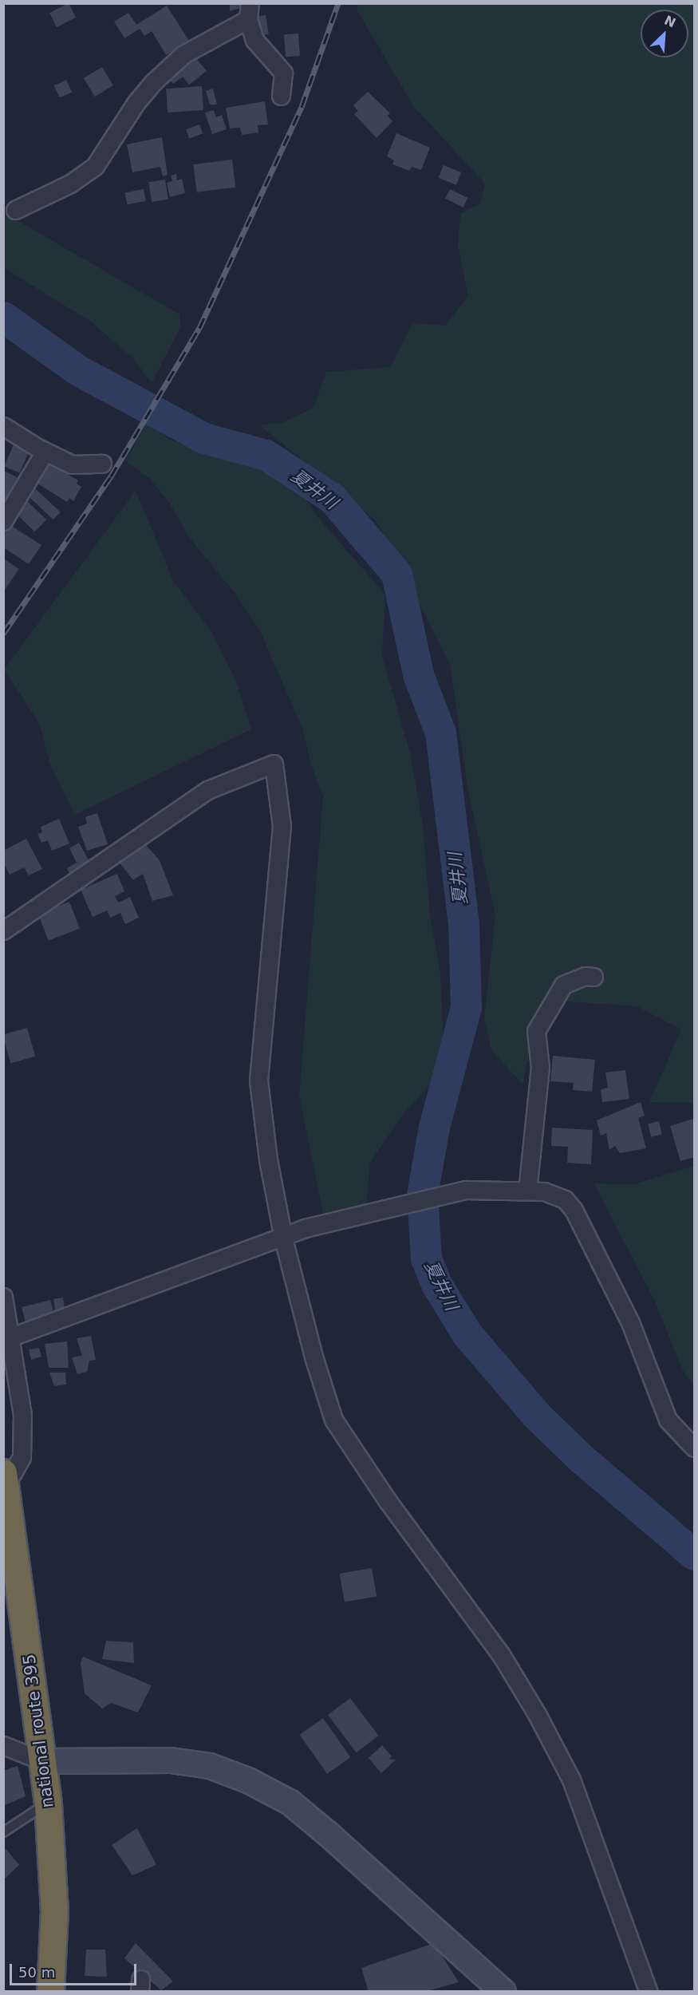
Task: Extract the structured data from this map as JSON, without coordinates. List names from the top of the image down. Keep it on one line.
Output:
{"streets":{"highway":["national route 395"]},"water":["夏井川"],"scale_bar":"50 m","north":"top right"}
